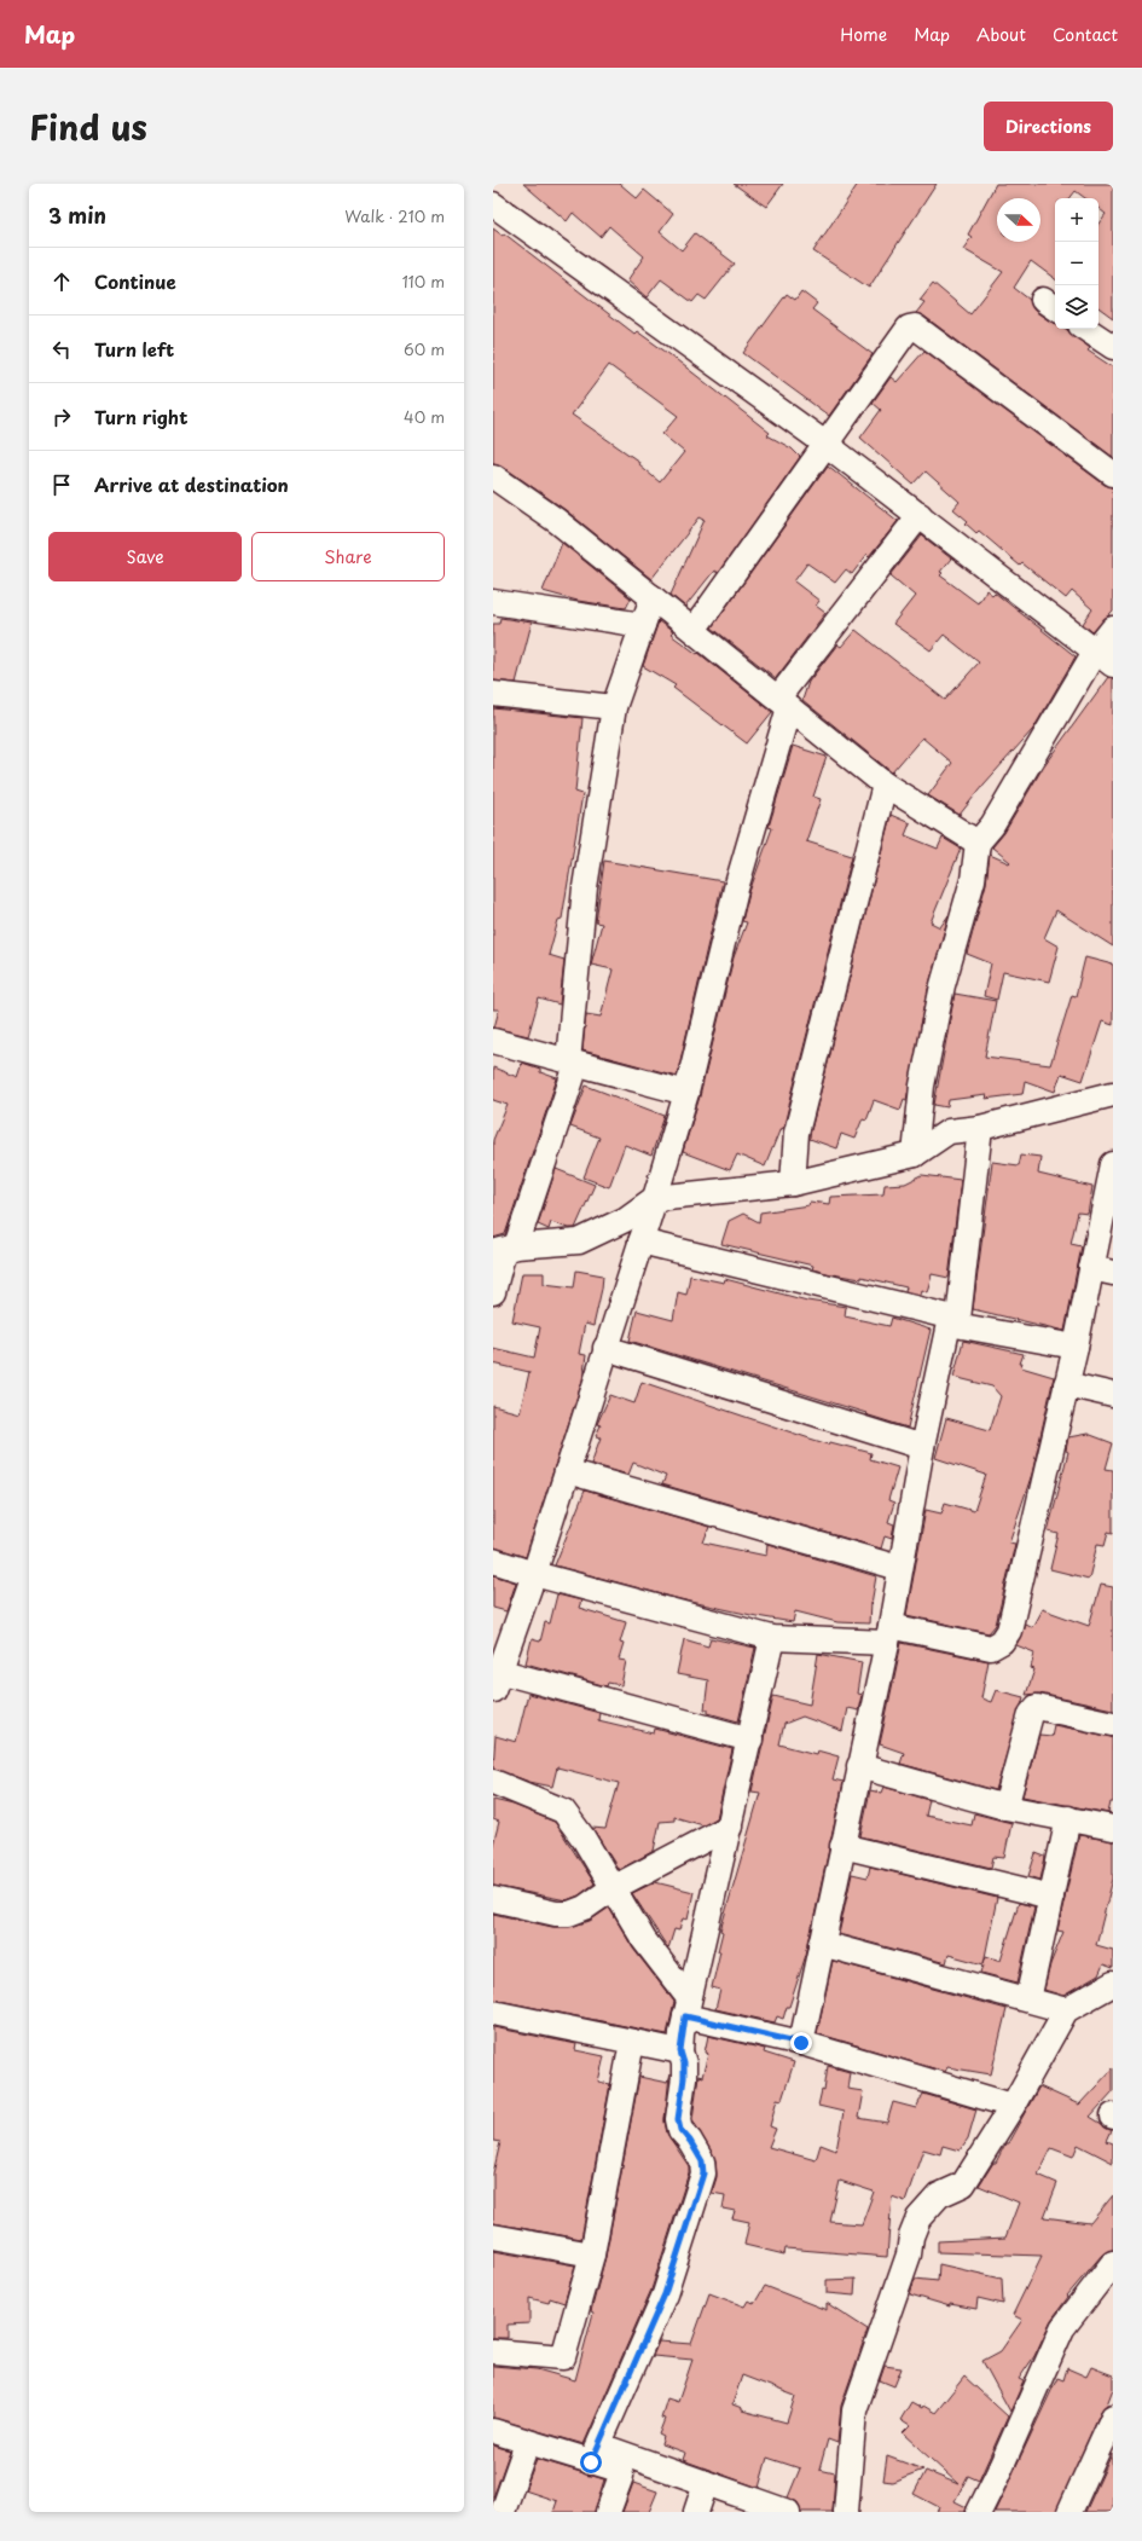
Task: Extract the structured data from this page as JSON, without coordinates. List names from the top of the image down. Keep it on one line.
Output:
{"north":"right","page":{"header":"Map","nav":["Home","Map","About","Contact"],"title":"Find us","buttons":["Directions",["Save","Share"]],"heading":["3 min","Walk · 210 m"],"map_buttons":["+","−"],"list":[["Continue","110 m"],["Turn left","60 m"],["Turn right","40 m"],"Arrive at destination"]}}
